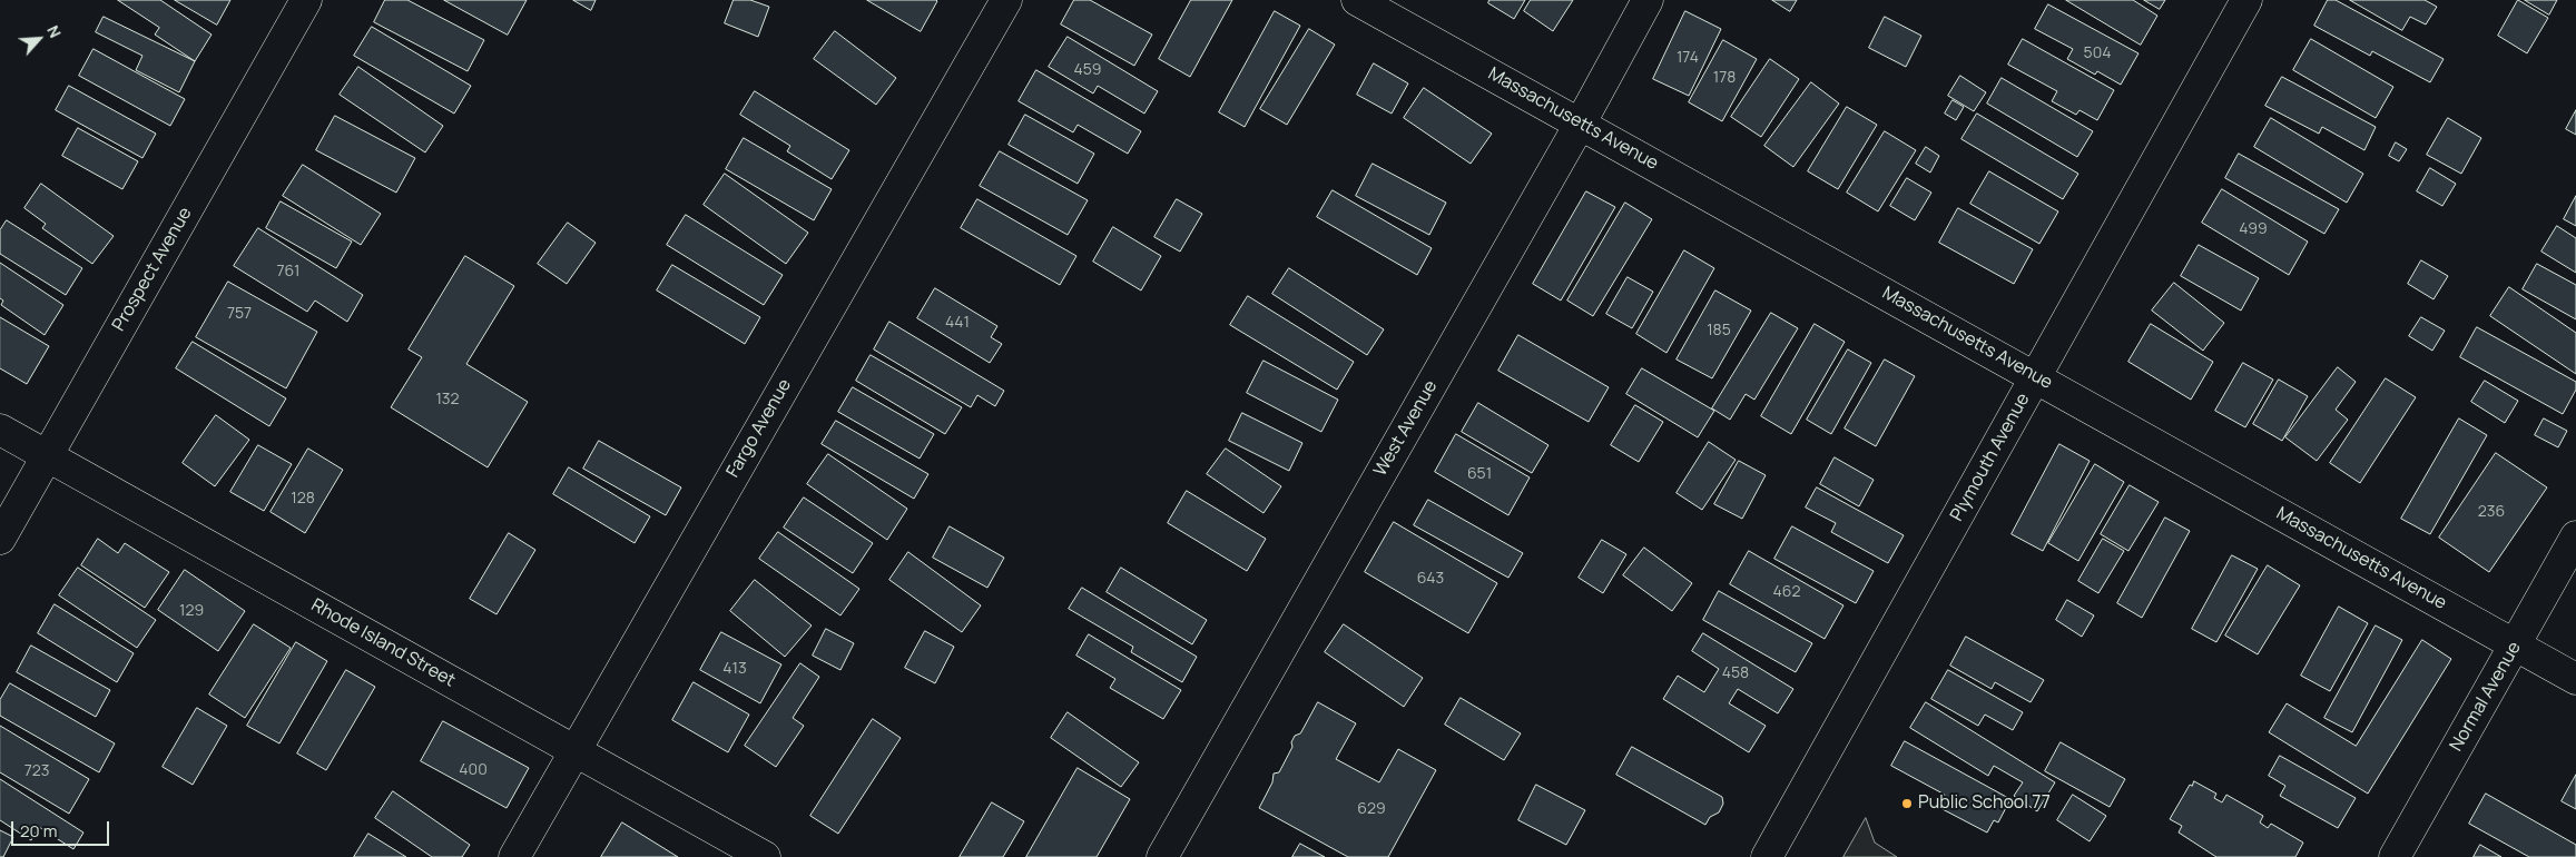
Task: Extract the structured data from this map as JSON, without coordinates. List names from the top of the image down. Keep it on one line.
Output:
{"streets":{"street":["Massachusetts Avenue","Prospect Avenue","Fargo Avenue","West Avenue","Plymouth Avenue","Rhode Island Street","Normal Avenue"]},"crossings":[["Massachusetts Avenue","West Avenue"],["Massachusetts Avenue","Plymouth Avenue"],["Massachusetts Avenue","Normal Avenue"],["Prospect Avenue","Rhode Island Street"],["Fargo Avenue","Rhode Island Street"]],"places":["Public School 77"],"house_numbers":["504","174","459","178","499","761","757","441","185","132","651","128","236","643","462","129","413","458","400","723","629"],"scale_bar":"20 m","north":"top right"}
